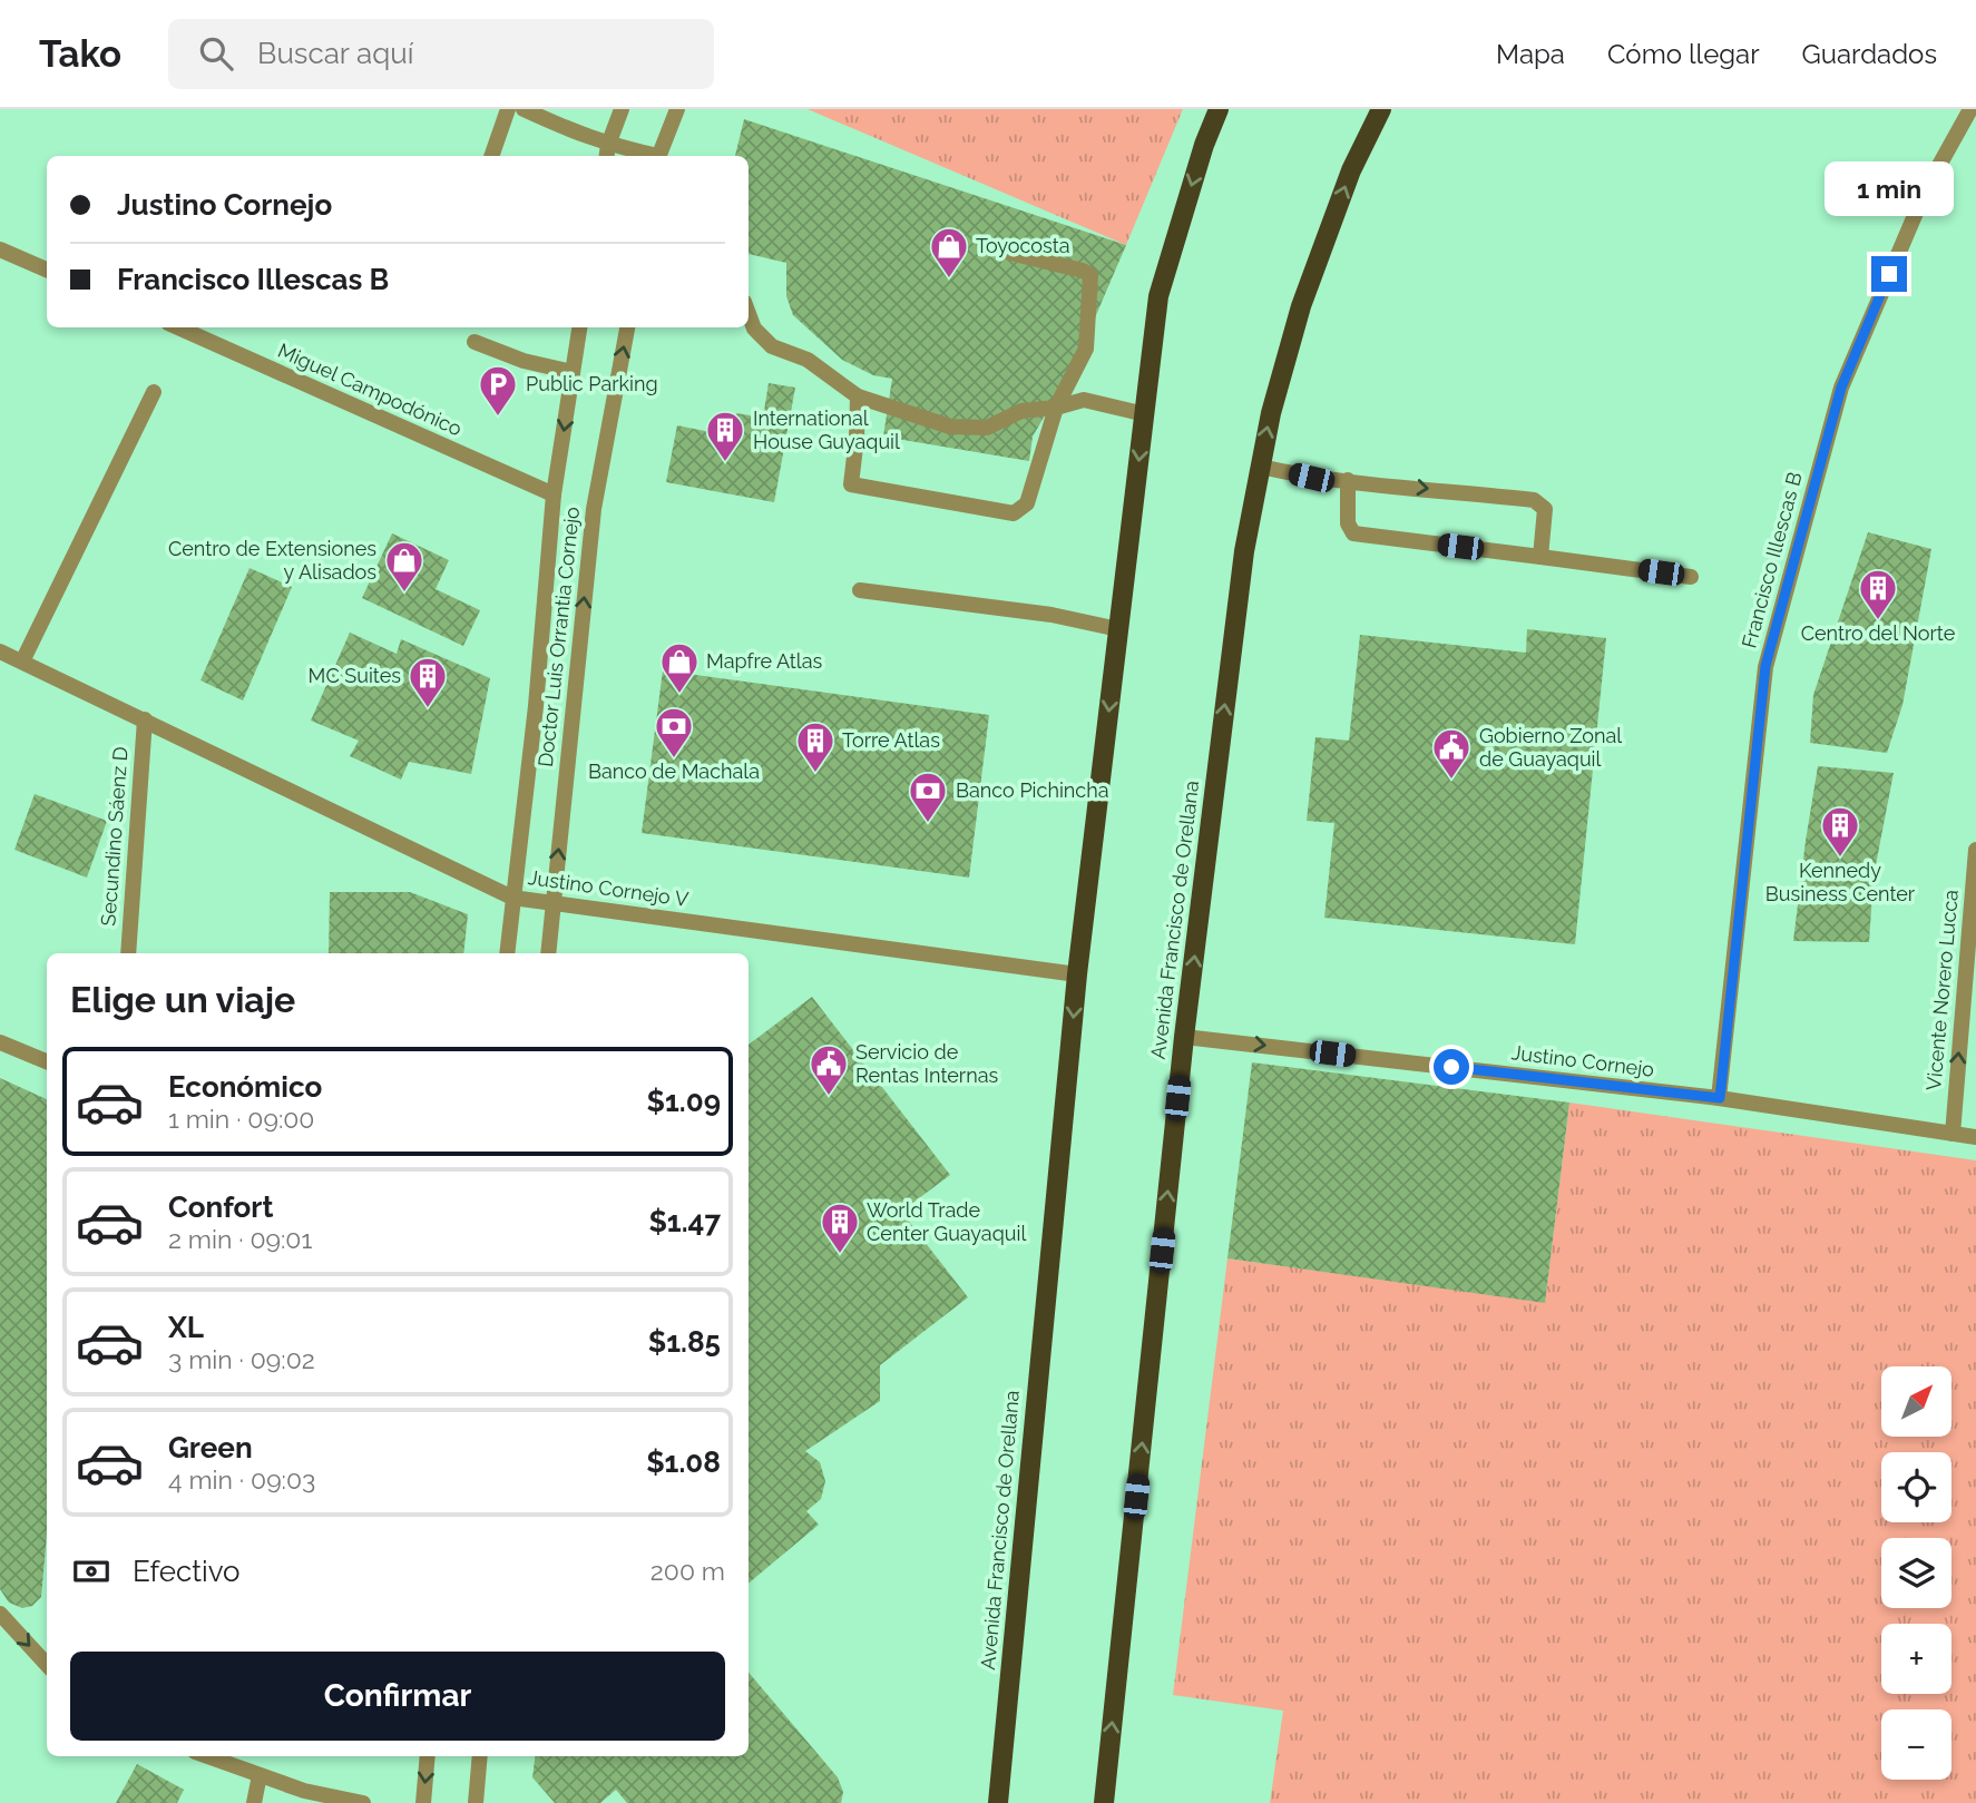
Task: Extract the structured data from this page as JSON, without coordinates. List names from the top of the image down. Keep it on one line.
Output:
{"streets":{"main road":["Avenida Francisco de Orellana"],"street":["Miguel Campodónico","Francisco Illescas B","Doctor Luis Orrantia Cornejo","Secundino Sáenz D","Justino Cornejo V","Vicente Norero Lucca","Justino Cornejo"]},"crossings":[["Miguel Campodónico","Doctor Luis Orrantia Cornejo"],["Francisco Illescas B","Justino Cornejo"],["Doctor Luis Orrantia Cornejo","Justino Cornejo V"],["Secundino Sáenz D","Justino Cornejo V"],["Justino Cornejo V","Avenida Francisco de Orellana"],["Avenida Francisco de Orellana","Justino Cornejo"],["Vicente Norero Lucca","Justino Cornejo"]],"one_way":["Vicente Norero Lucca","Justino Cornejo"],"places":{"shop":["Toyocosta","Centro de Extensiones y Alisados","Mapfre Atlas"],"parking":["Public Parking"],"building":["International House Guyaquil","Centro del Norte","MC Suites","Torre Atlas","Kennedy Business Center","World Trade Center Guayaquil"],"bank":["Banco de Machala","Banco Pichincha"],"public building":["Gobierno Zonal de Guayaquil","Servicio de Rentas Internas"]},"north":"top right","page":{"header":"Tako","search":"Buscar aquí","nav":["Mapa","Cómo llegar","Guardados"],"banner":["Justino Cornejo","Francisco Illescas B"],"bubble":"1 min","heading":"Elige un viaje","list":[{"name":"Económico","note":"1 min · 09:00","value":"$1.09"},{"name":"Confort","note":"2 min · 09:01","value":"$1.47"},{"name":"XL","note":"3 min · 09:02","value":"$1.85"},{"name":"Green","note":"4 min · 09:03","value":"$1.08"}],"map_buttons":["+","−"],"pay":["Efectivo","200 m"],"buttons":"Confirmar"}}
